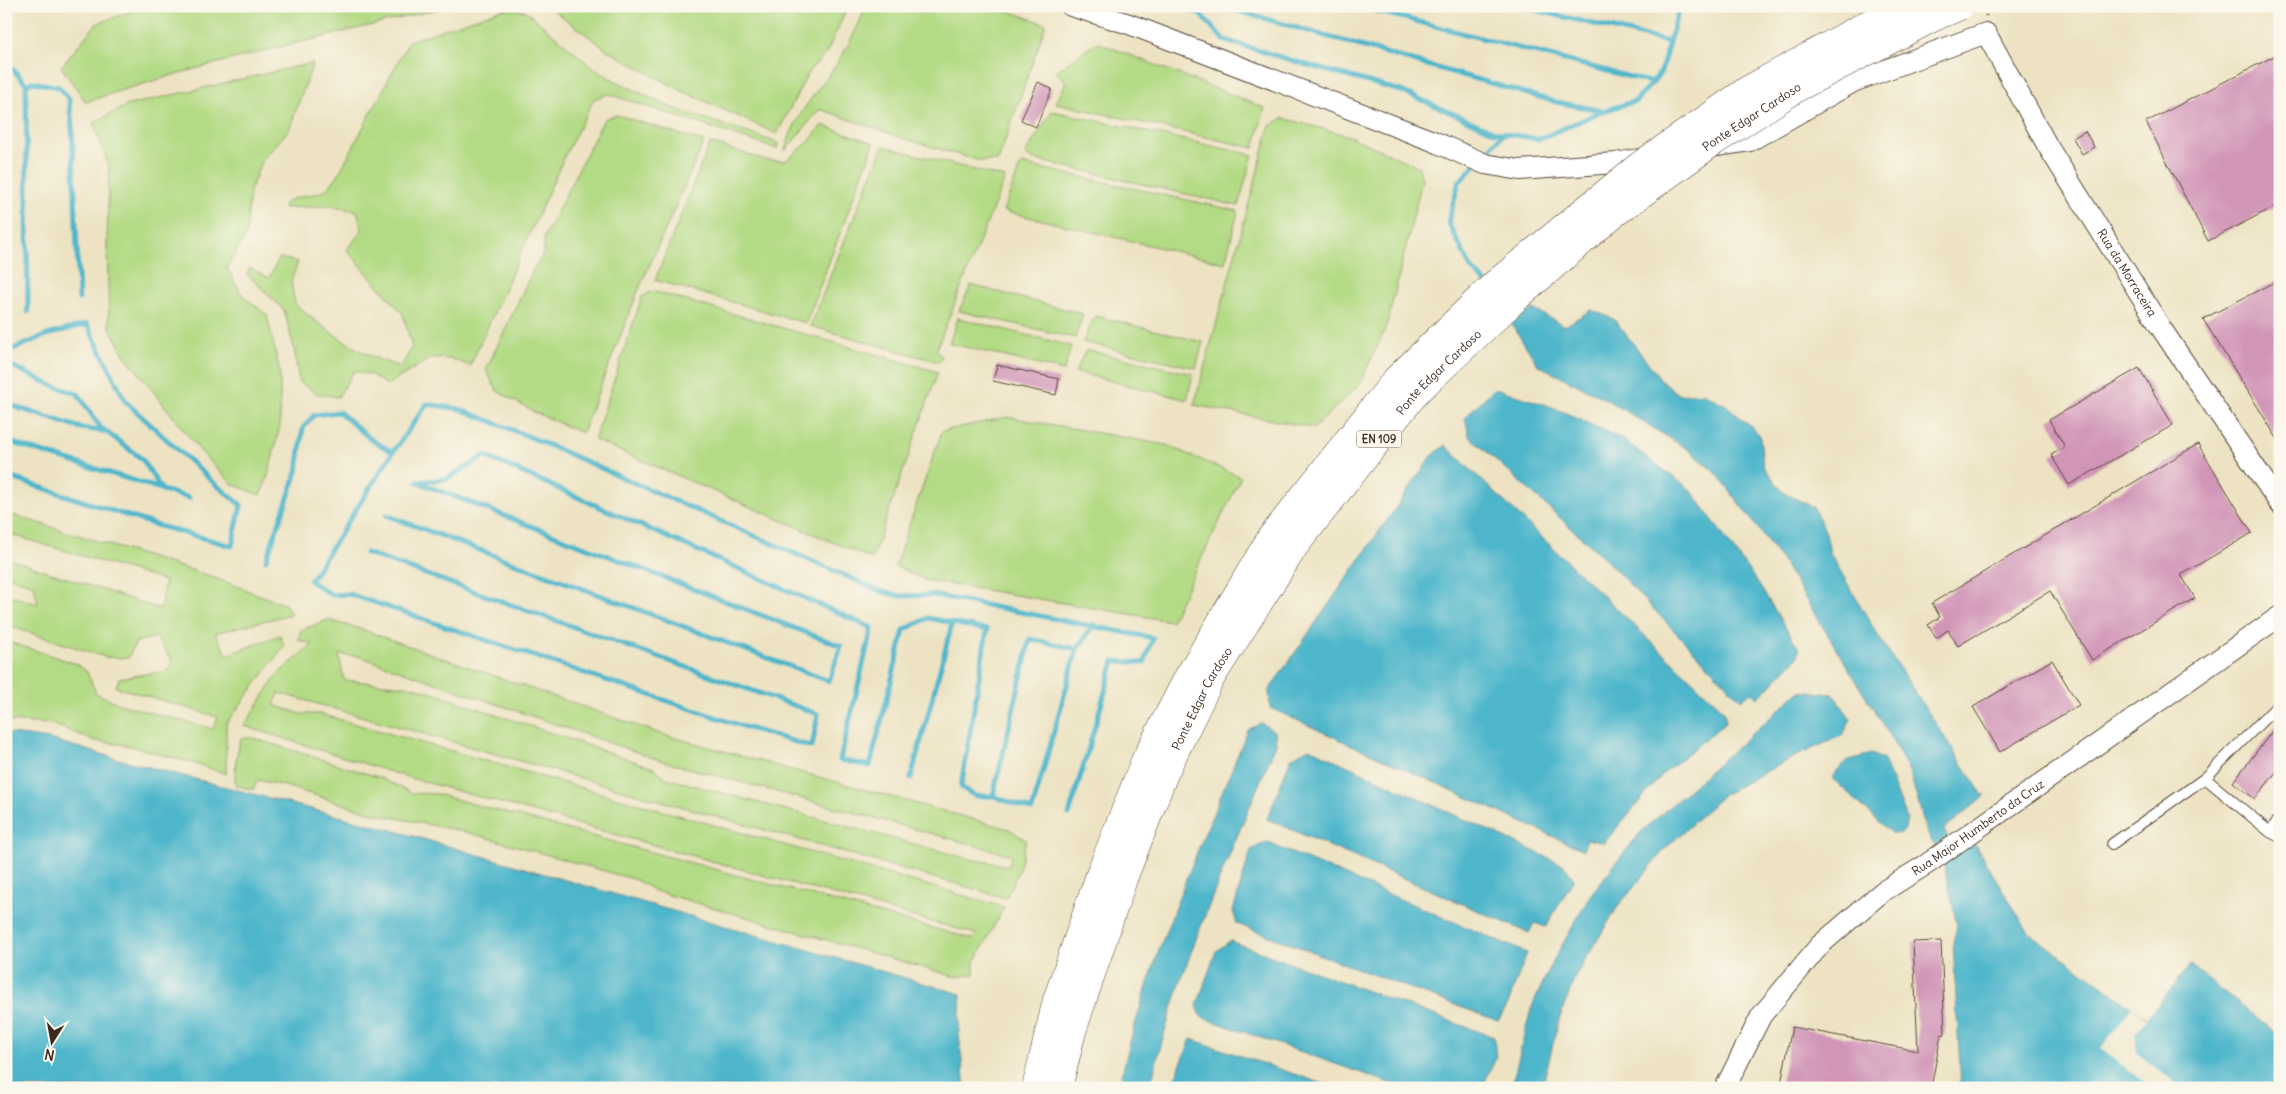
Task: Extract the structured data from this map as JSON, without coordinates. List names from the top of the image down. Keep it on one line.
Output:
{"streets":{"main road":["Ponte Edgar Cardoso","EN 109"],"street":["Rua da Morraceira","Rua Major Humberto da Cruz"]},"north":"bottom"}
